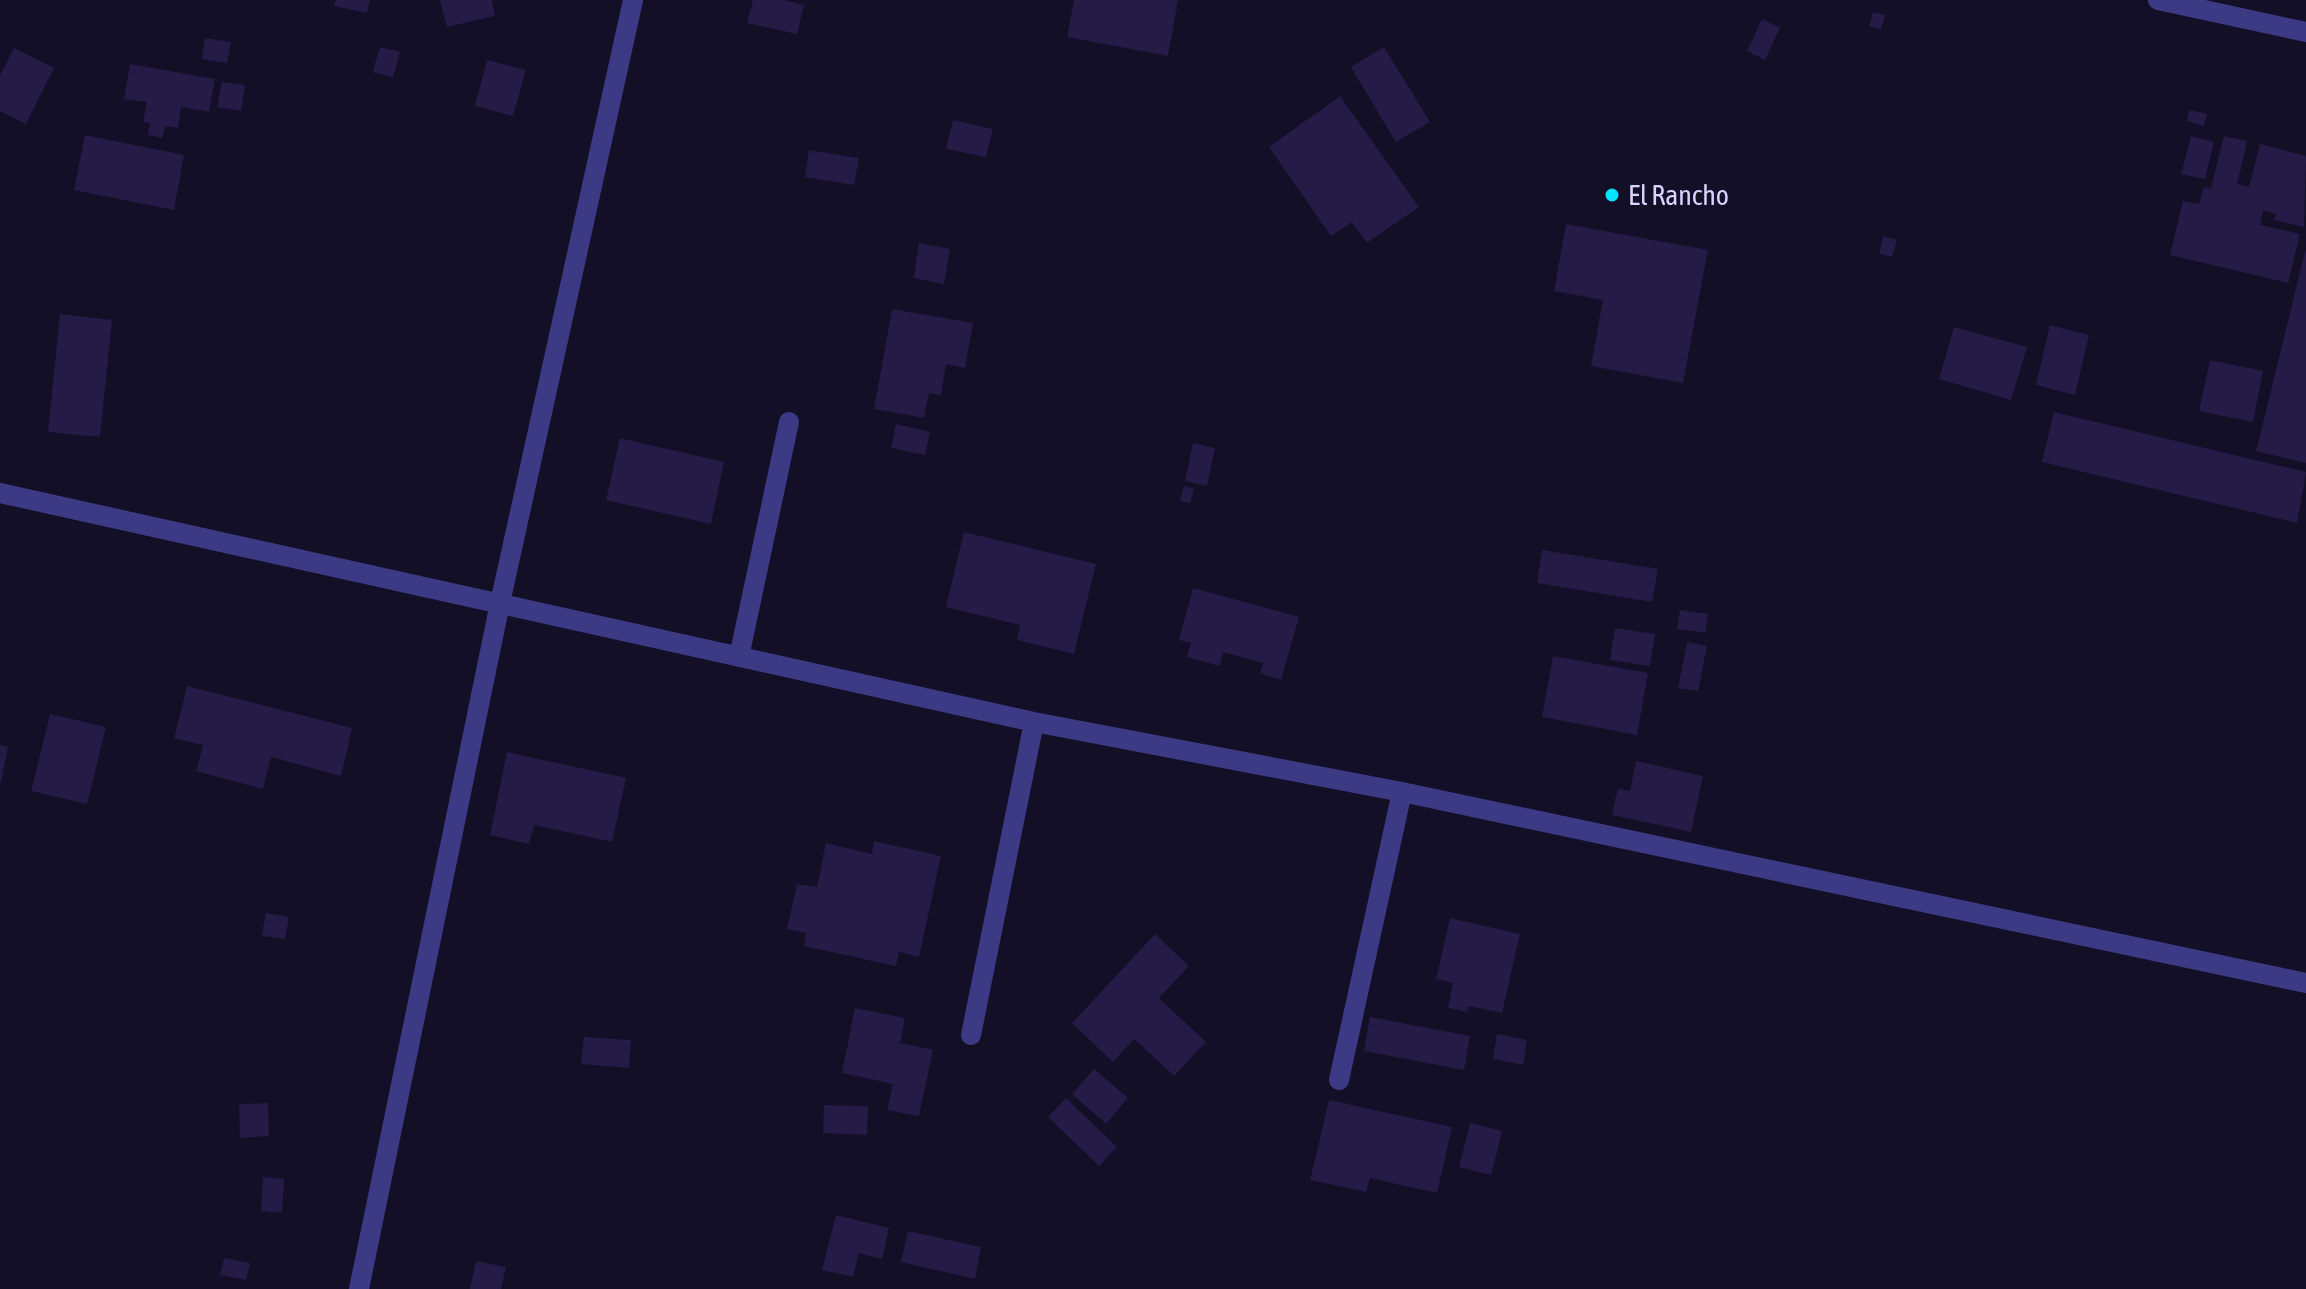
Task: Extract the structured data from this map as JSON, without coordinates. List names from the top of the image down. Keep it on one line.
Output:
{"places":["El Rancho"]}
